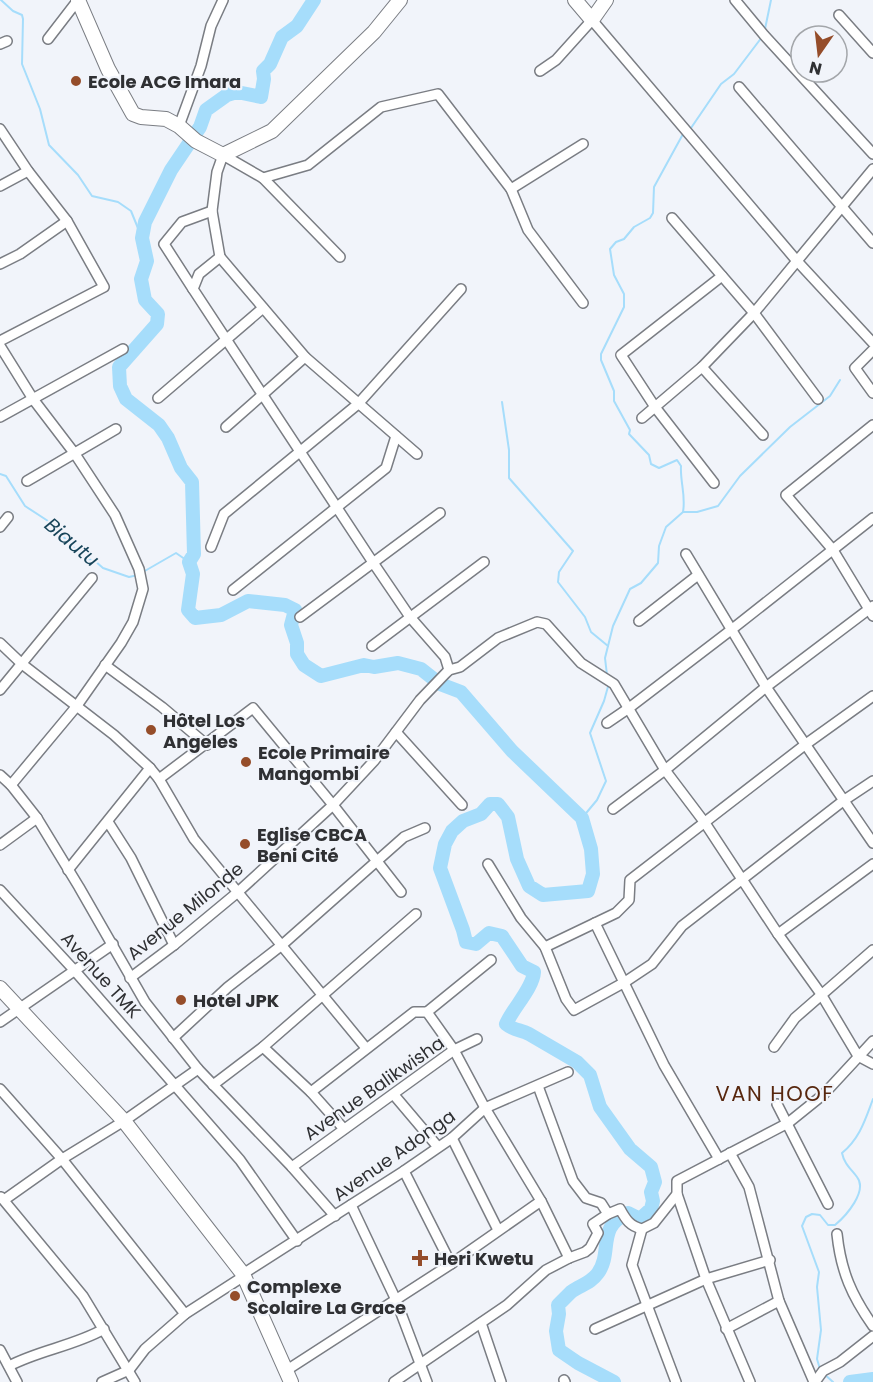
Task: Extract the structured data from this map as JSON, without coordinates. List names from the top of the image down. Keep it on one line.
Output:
{"streets":{"street":["Avenue Milonde","Avenue TMK","Avenue Balikwisha","Avenue Adonga"]},"crossings":[["Avenue Milonde","Avenue TMK"],["Avenue TMK","Avenue Adonga"]],"districts":["VAN HOOF"],"water":["Biautu"],"places":{"other":["Ecole ACG Imara","Hôtel Los Angeles","Ecole Primaire Mangombi","Eglise CBCA Beni Cité","Hotel JPK","Complexe Scolaire La Grace"],"health":["Heri Kwetu"]},"north":"bottom"}
